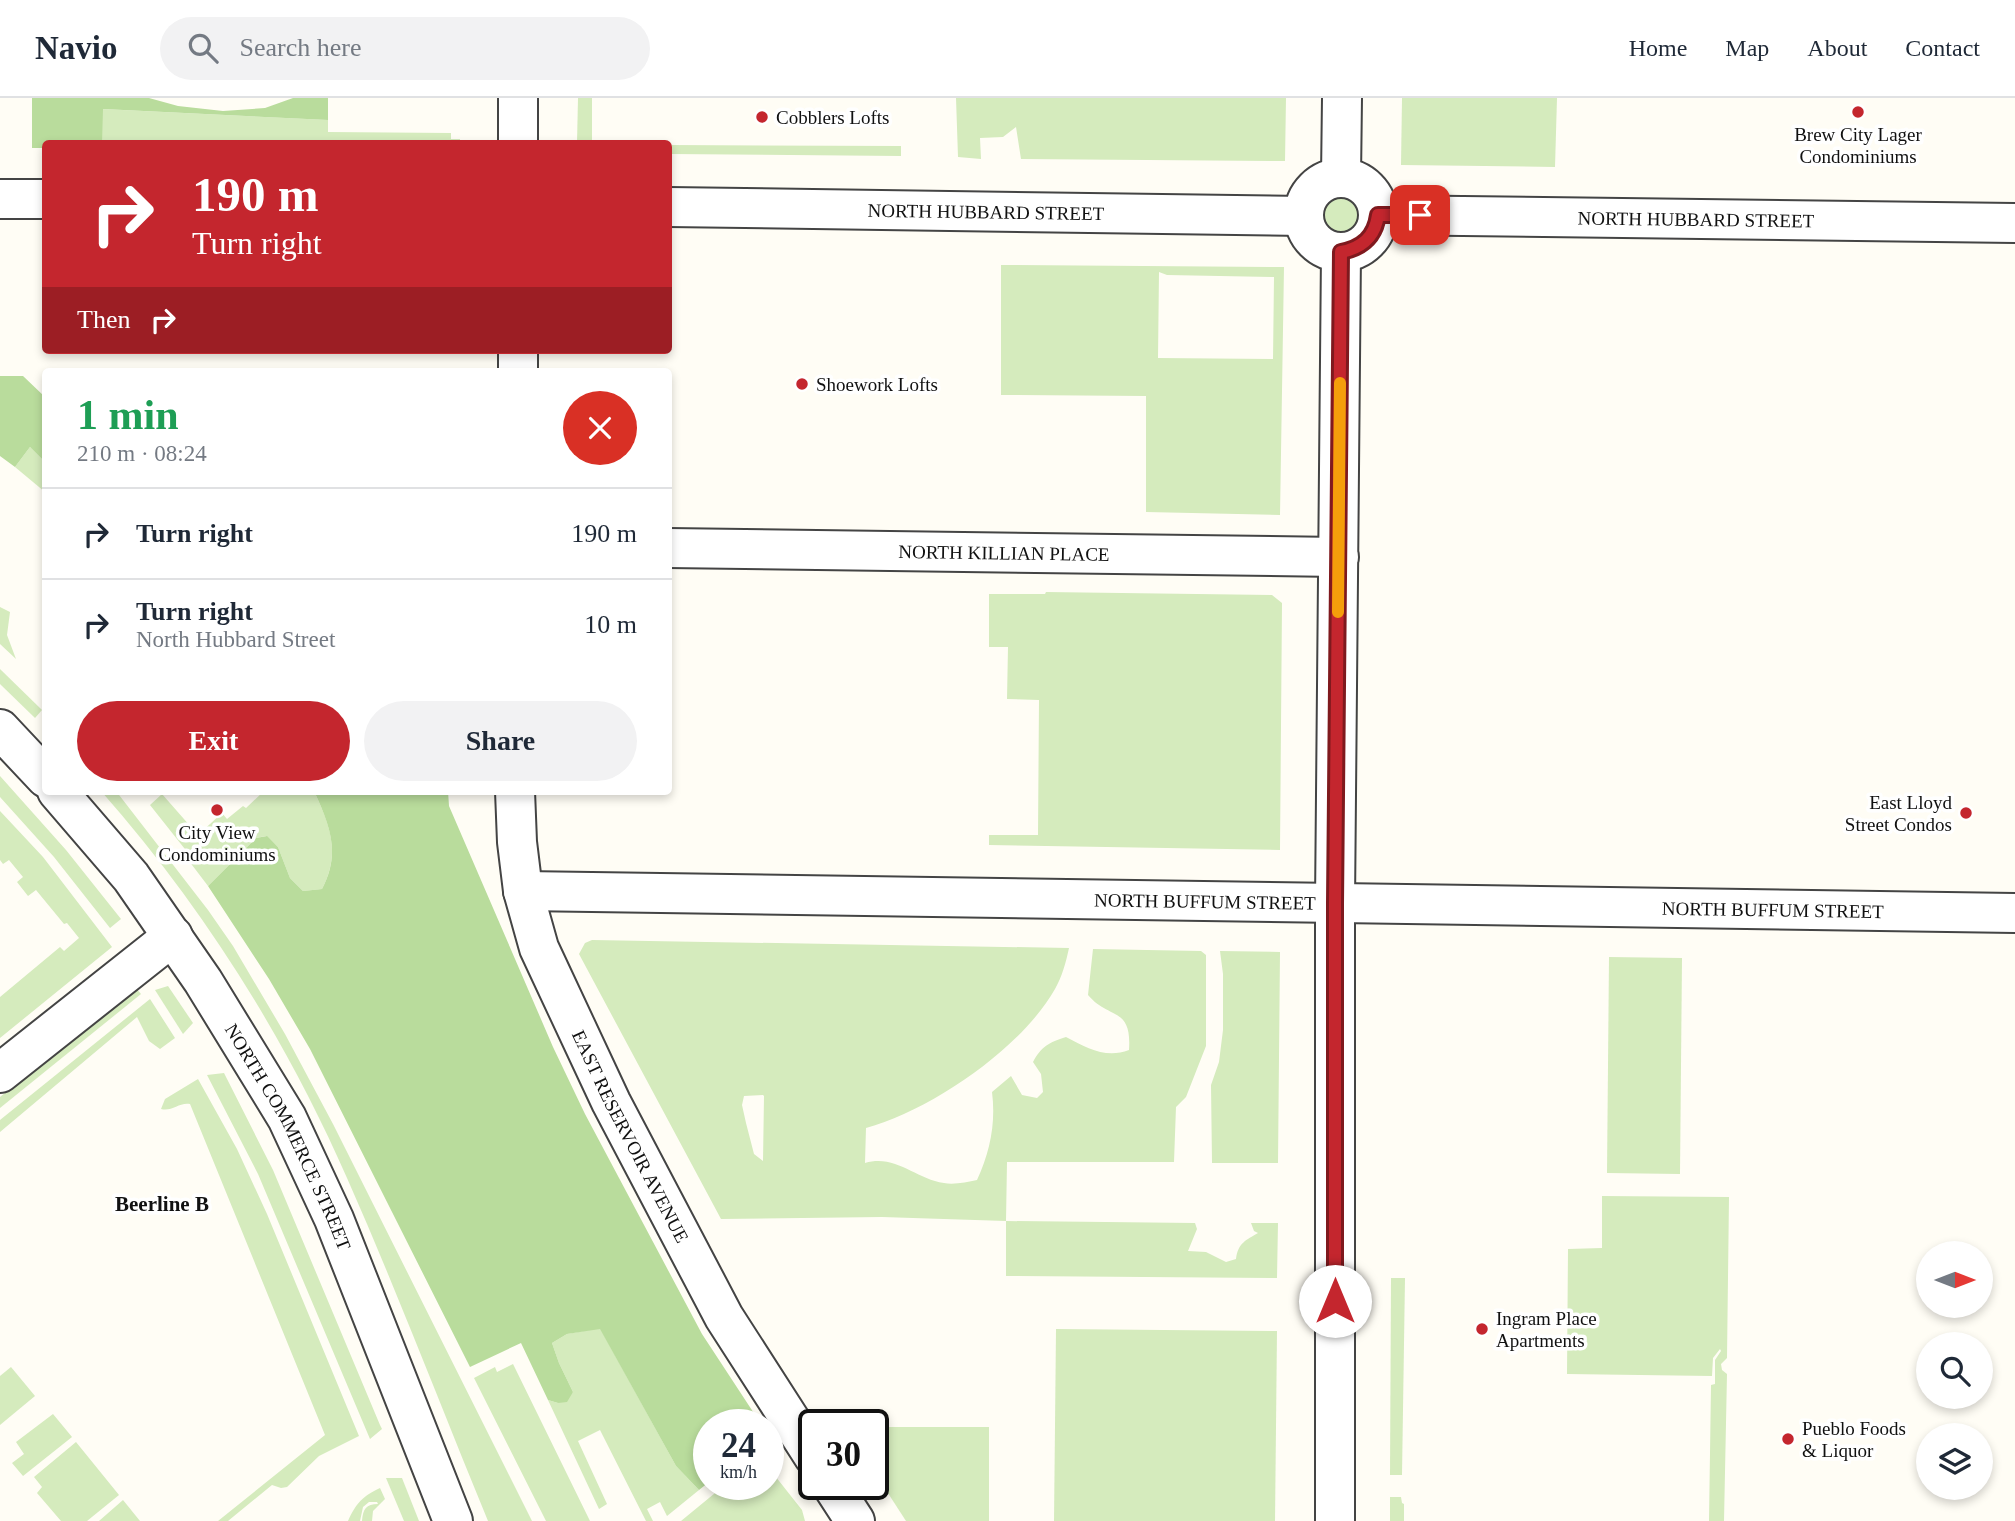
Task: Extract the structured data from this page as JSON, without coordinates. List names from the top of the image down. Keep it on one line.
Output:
{"streets":{"street":["NORTH HUBBARD STREET","NORTH KILLIAN PLACE","NORTH BUFFUM STREET","NORTH COMMERCE STREET","EAST RESERVOIR AVENUE"]},"crossings":[["NORTH BUFFUM STREET","EAST RESERVOIR AVENUE"]],"districts":["Beerline B"],"places":["Brew City Lager Condominiums","Cobblers Lofts","Shoework Lofts","City View Condominiums","East Lloyd Street Condos","Ingram Place Apartments","Pueblo Foods & Liquor"],"north":"right","page":{"header":"Navio","search":"Search here","nav":["Home","Map","About","Contact"],"turn":["190 m","Turn right"],"then":"Then","heading":["1 min","210 m · 08:24"],"list":[{"name":"Turn right","value":"190 m"},{"name":"Turn right","note":"North Hubbard Street","value":"10 m"}],"buttons":["Exit","Share"],"speed":"24 km/h","limit":"30"}}
